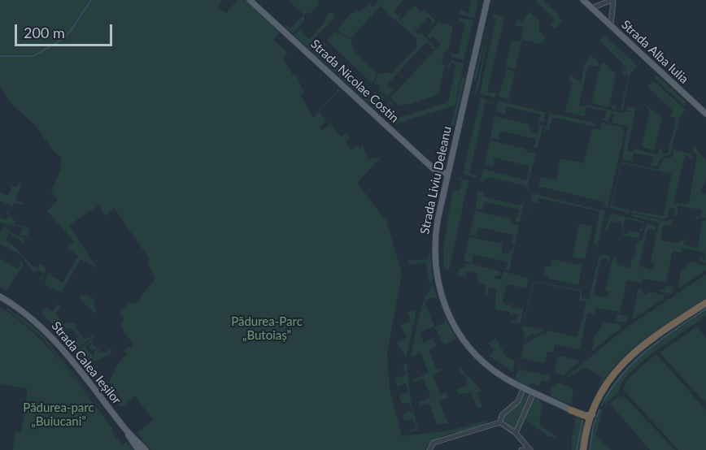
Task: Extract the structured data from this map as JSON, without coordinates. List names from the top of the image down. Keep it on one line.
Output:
{"streets":{"main road":["Strada Alba Iulia","Strada Nicolae Costin","Strada Liviu Deleanu","Strada Calea Ieșilor"]},"crossings":[["Strada Nicolae Costin","Strada Liviu Deleanu"]],"parks":["Pădurea-Parc „Butoiaș”","Pădurea-parc „Buiucani”"],"scale_bar":"200 m"}
